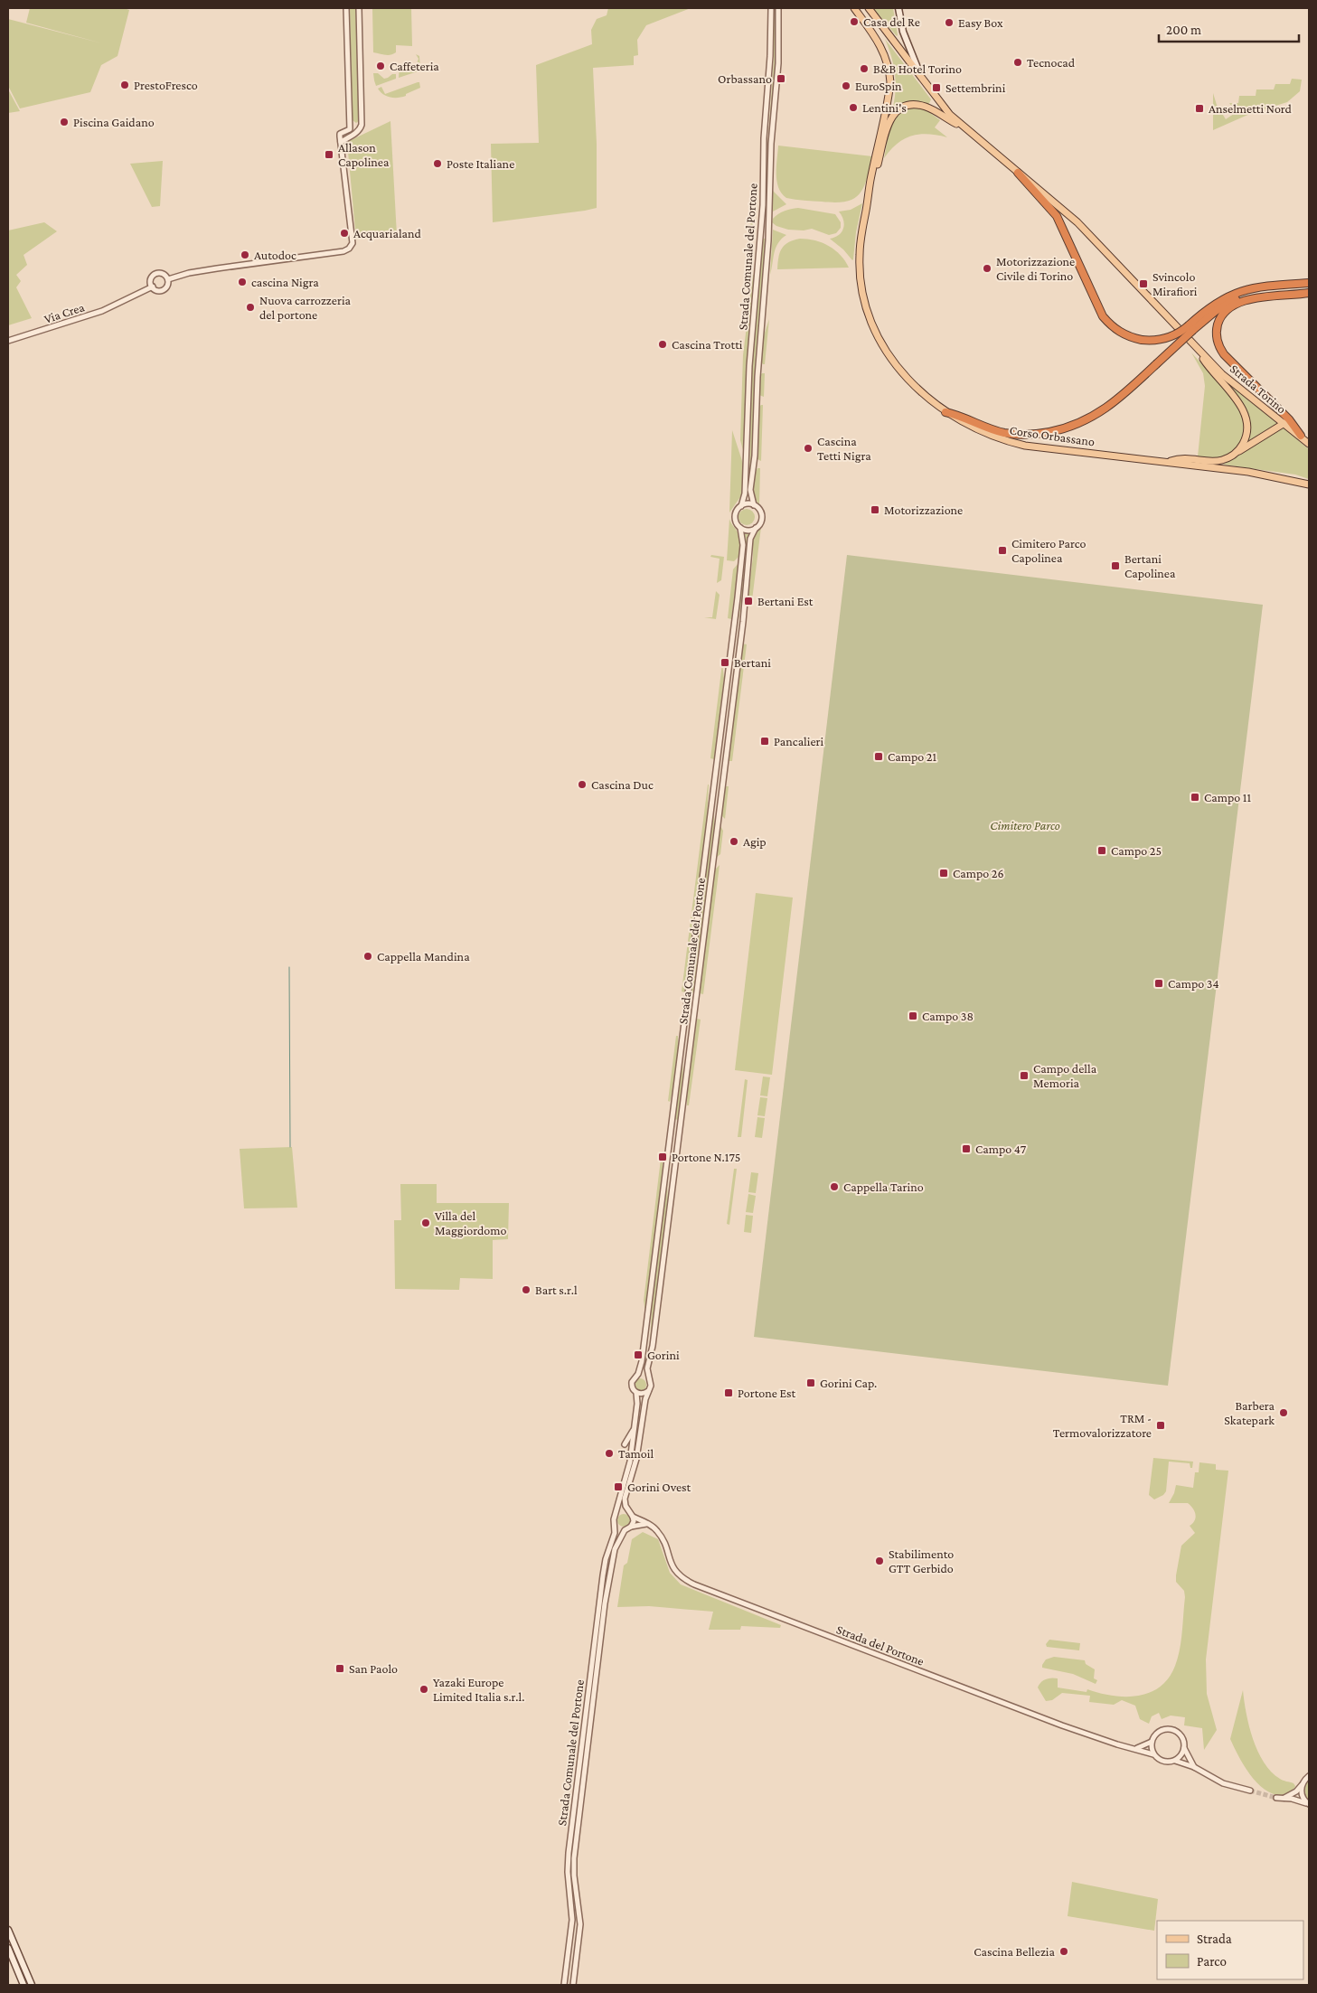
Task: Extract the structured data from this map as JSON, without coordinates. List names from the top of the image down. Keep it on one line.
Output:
{"streets":{"main road":["Strada Torino","Corso Orbassano"],"street":["Strada Comunale del Portone","Via Crea","Strada del Portone"]},"parks":["Cimitero Parco"],"places":{"other":["Casa del Re","Easy Box","Tecnocad","Caffeteria","B&B Hotel Torino","PrestoFresco","EuroSpin","Lentini's","Piscina Gaidano","Poste Italiane","Acquarialand","Autodoc","Motorizzazione Civile di Torino","cascina Nigra","Nuova carrozzeria del portone","Cascina Trotti","Cascina Tetti Nigra","Cascina Duc","Agip","Cappella Mandina","Cappella Tarino","Villa del Maggiordomo","Bart s.r.l","Barbera Skatepark","Tamoil","Stabilimento GTT Gerbido","Yazaki Europe Limited Italia s.r.l.","Cascina Bellezia"],"transit":["Orbassano","Settembrini","Anselmetti Nord","Allason Capolinea","Svincolo Mirafiori","Motorizzazione","Cimitero Parco Capolinea","Bertani Capolinea","Bertani Est","Bertani","Pancalieri","Campo 21","Campo 11","Campo 25","Campo 26","Campo 34","Campo 38","Campo della Memoria","Campo 47","Portone N.175","Gorini","Gorini Cap.","Portone Est","TRM - Termovalorizzatore","Gorini Ovest","San Paolo"]},"legend":["Strada","Parco"],"scale_bar":"200 m"}
